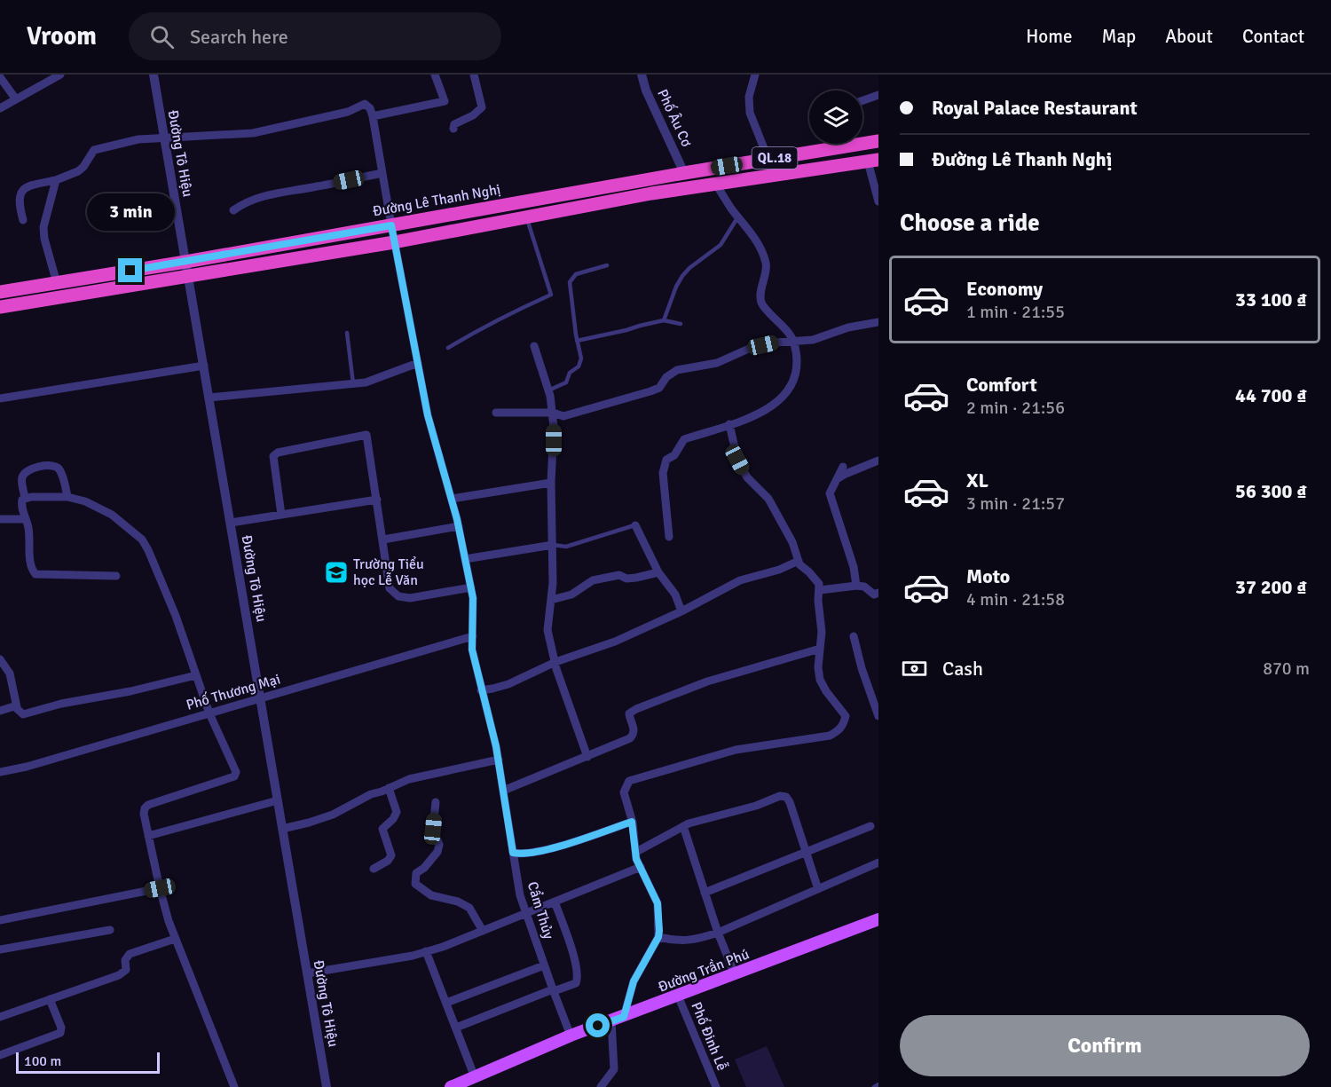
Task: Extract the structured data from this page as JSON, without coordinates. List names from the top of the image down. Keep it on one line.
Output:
{"streets":{"highway":["QL.18","Đường Lê Thanh Nghị"],"main road":["Đường Trần Phú"],"street":["Phố Âu Cơ","Đường Tô Hiệu","Phố Thương Mại","Cẩm Thủy","Phố Đinh Lễ"]},"crossings":[["Phố Âu Cơ","Đường Lê Thanh Nghị"],["Đường Tô Hiệu","Đường Lê Thanh Nghị"],["Đường Tô Hiệu","Phố Thương Mại"],["Đường Lê Thanh Nghị","Cẩm Thủy"],["Phố Thương Mại","Cẩm Thủy"],["Cẩm Thủy","Đường Trần Phú"],["Đường Trần Phú","Phố Đinh Lễ"]],"places":{"school or university":["Trường Tiểu học Lễ Văn"]},"scale_bar":"100 m","page":{"header":"Vroom","search":"Search here","nav":["Home","Map","About","Contact"],"banner":["Royal Palace Restaurant","Đường Lê Thanh Nghị"],"heading":"Choose a ride","bubble":"3 min","list":[{"name":"Economy","note":"1 min · 21:55","value":"33 100 ₫"},{"name":"Comfort","note":"2 min · 21:56","value":"44 700 ₫"},{"name":"XL","note":"3 min · 21:57","value":"56 300 ₫"},{"name":"Moto","note":"4 min · 21:58","value":"37 200 ₫"}],"pay":["Cash","870 m"],"buttons":"Confirm","scale":"100 m"}}
